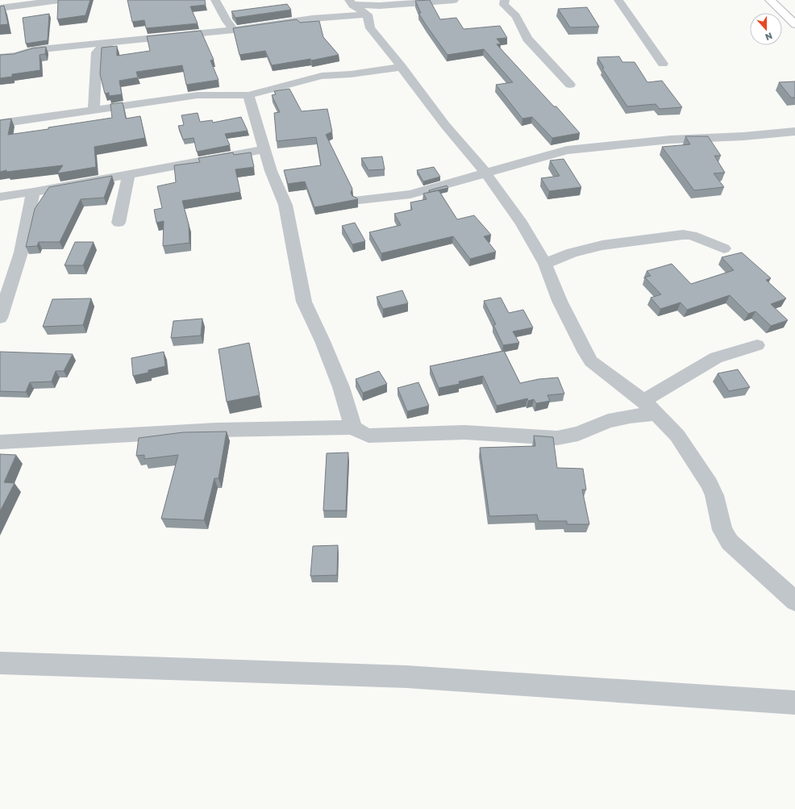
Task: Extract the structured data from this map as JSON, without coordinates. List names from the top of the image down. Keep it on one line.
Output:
{"north":"bottom"}
